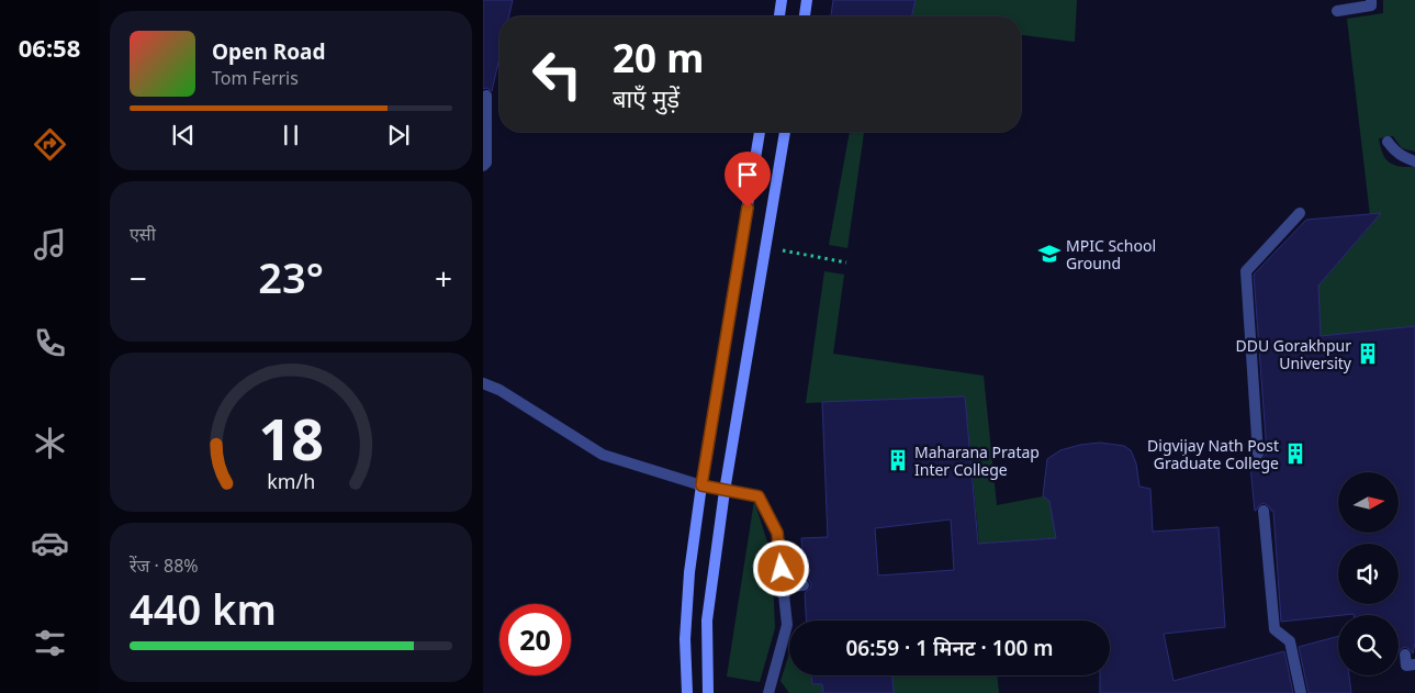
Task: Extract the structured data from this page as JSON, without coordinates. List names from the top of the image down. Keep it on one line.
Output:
{"places":{"school or university":["MPIC School Ground"],"building":["DDU Gorakhpur University","Digvijay Nath Post Graduate College","Maharana Pratap Inter College"]},"north":"right","page":{"tabs":"06:58","turn":["20 m","बाएँ मुड़ें"],"song":["Open Road","Tom Ferris"],"tile":["एसी",["रेंज · 88%","440 km"]],"heat":["−","23°","+"],"limit":"20","trip":"06:59 · 1 मिनट · 100 m","gauge":["18","km/h"]}}
